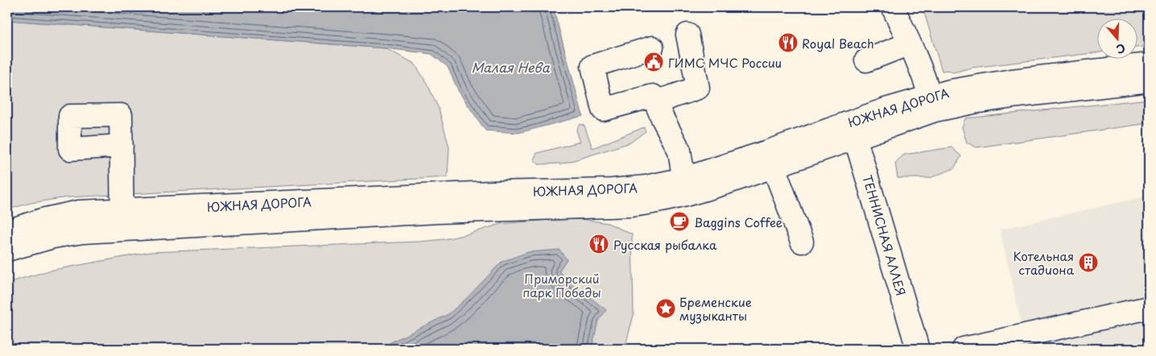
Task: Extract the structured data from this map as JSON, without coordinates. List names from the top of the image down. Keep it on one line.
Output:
{"streets":{"street":["ЮЖНАЯ ДОРОГА","ТЕННИСНАЯ АЛЛЕЯ"]},"crossings":[["ЮЖНАЯ ДОРОГА","ТЕННИСНАЯ АЛЛЕЯ"]],"water":["Малая Нева"],"parks":["Приморский парк Победы"],"places":{"restaurant":["Royal Beach","Русская рыбалка"],"public building":["ГИМС МЧС России"],"cafe":["Baggins Coffee"],"building":["Котельная стадиона"],"place":["Бременские музыканты"]},"north":"bottom"}
